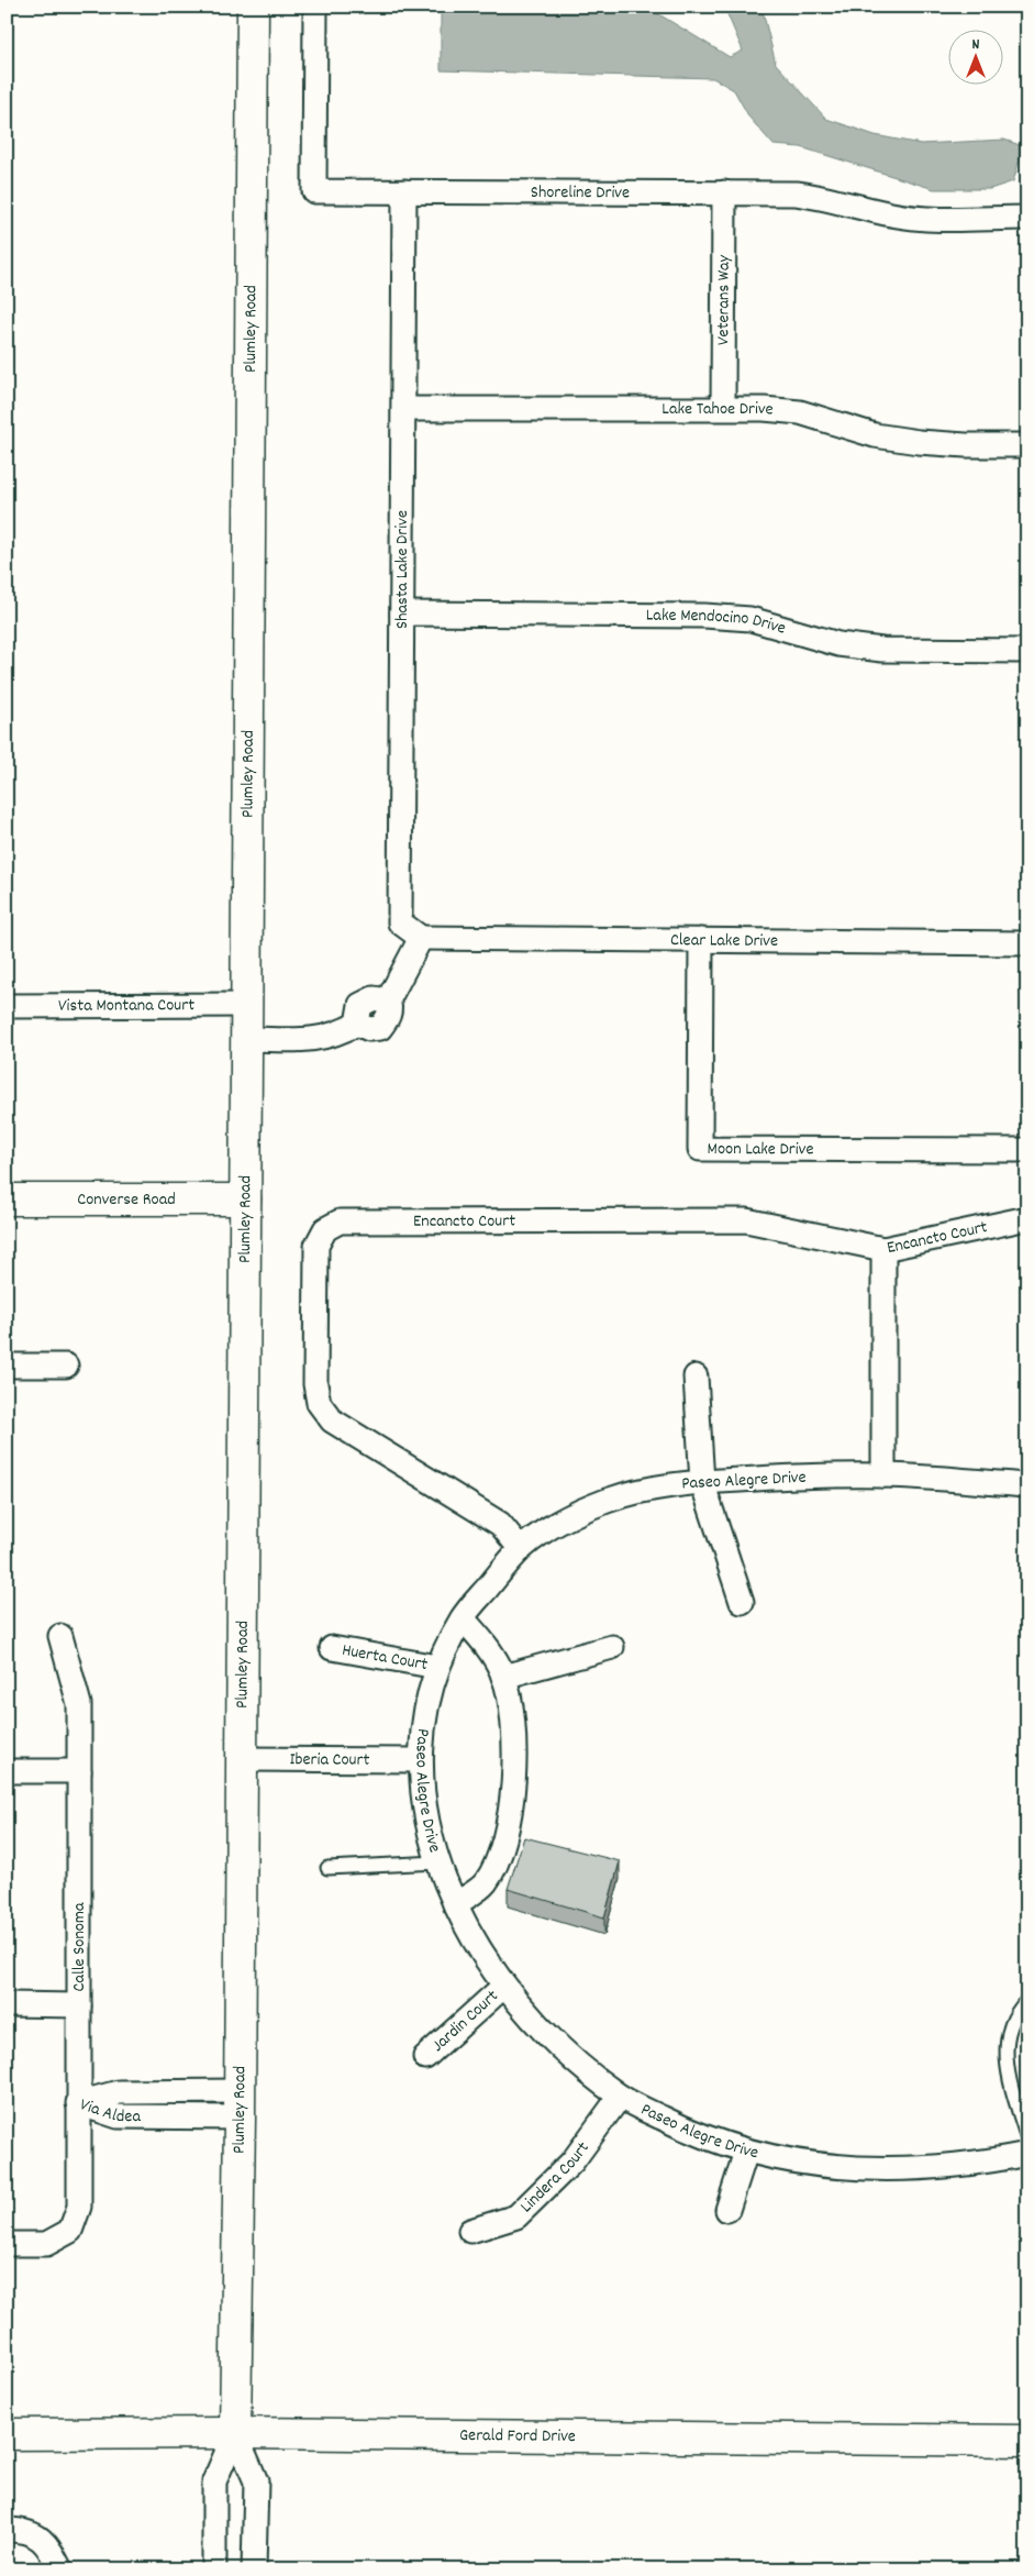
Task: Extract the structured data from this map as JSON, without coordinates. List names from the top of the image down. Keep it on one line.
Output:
{"streets":{"street":["Shoreline Drive","Veterans Way","Plumley Road","Lake Tahoe Drive","Shasta Lake Drive","Lake Mendocino Drive","Clear Lake Drive","Vista Montana Court","Moon Lake Drive","Converse Road","Encancto Court","Paseo Alegre Drive","Huerta Court","Iberia Court","Calle Sonoma","Jardin Court","Via Aldea","Lindera Court","Gerald Ford Drive"]},"crossings":[["Shoreline Drive","Veterans Way"],["Shoreline Drive","Shasta Lake Drive"],["Veterans Way","Lake Tahoe Drive"],["Plumley Road","Vista Montana Court"],["Plumley Road","Converse Road"],["Plumley Road","Iberia Court"],["Plumley Road","Via Aldea"],["Plumley Road","Gerald Ford Drive"],["Lake Tahoe Drive","Shasta Lake Drive"],["Shasta Lake Drive","Lake Mendocino Drive"],["Shasta Lake Drive","Clear Lake Drive"],["Clear Lake Drive","Moon Lake Drive"],["Encancto Court","Paseo Alegre Drive"],["Paseo Alegre Drive","Huerta Court"],["Paseo Alegre Drive","Iberia Court"],["Paseo Alegre Drive","Jardin Court"],["Paseo Alegre Drive","Lindera Court"],["Calle Sonoma","Via Aldea"]],"north":"top"}
